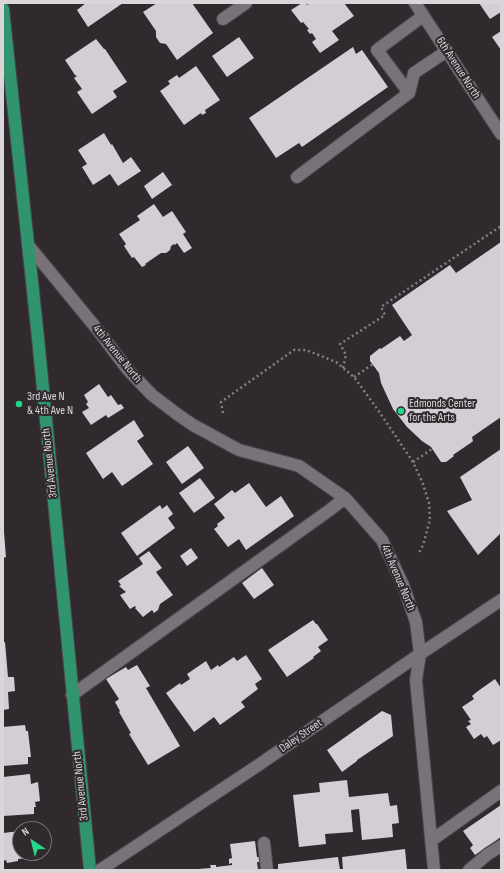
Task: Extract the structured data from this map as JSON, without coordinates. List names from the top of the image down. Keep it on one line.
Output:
{"streets":{"main road":["3rd Avenue North"],"street":["6th Avenue North","4th Avenue North","Daley Street"]},"crossings":[["4th Avenue North","3rd Avenue North"],["4th Avenue North","Daley Street"]],"places":["3rd Ave N & 4th Ave N","Edmonds Center for the Arts"],"north":"top left"}
